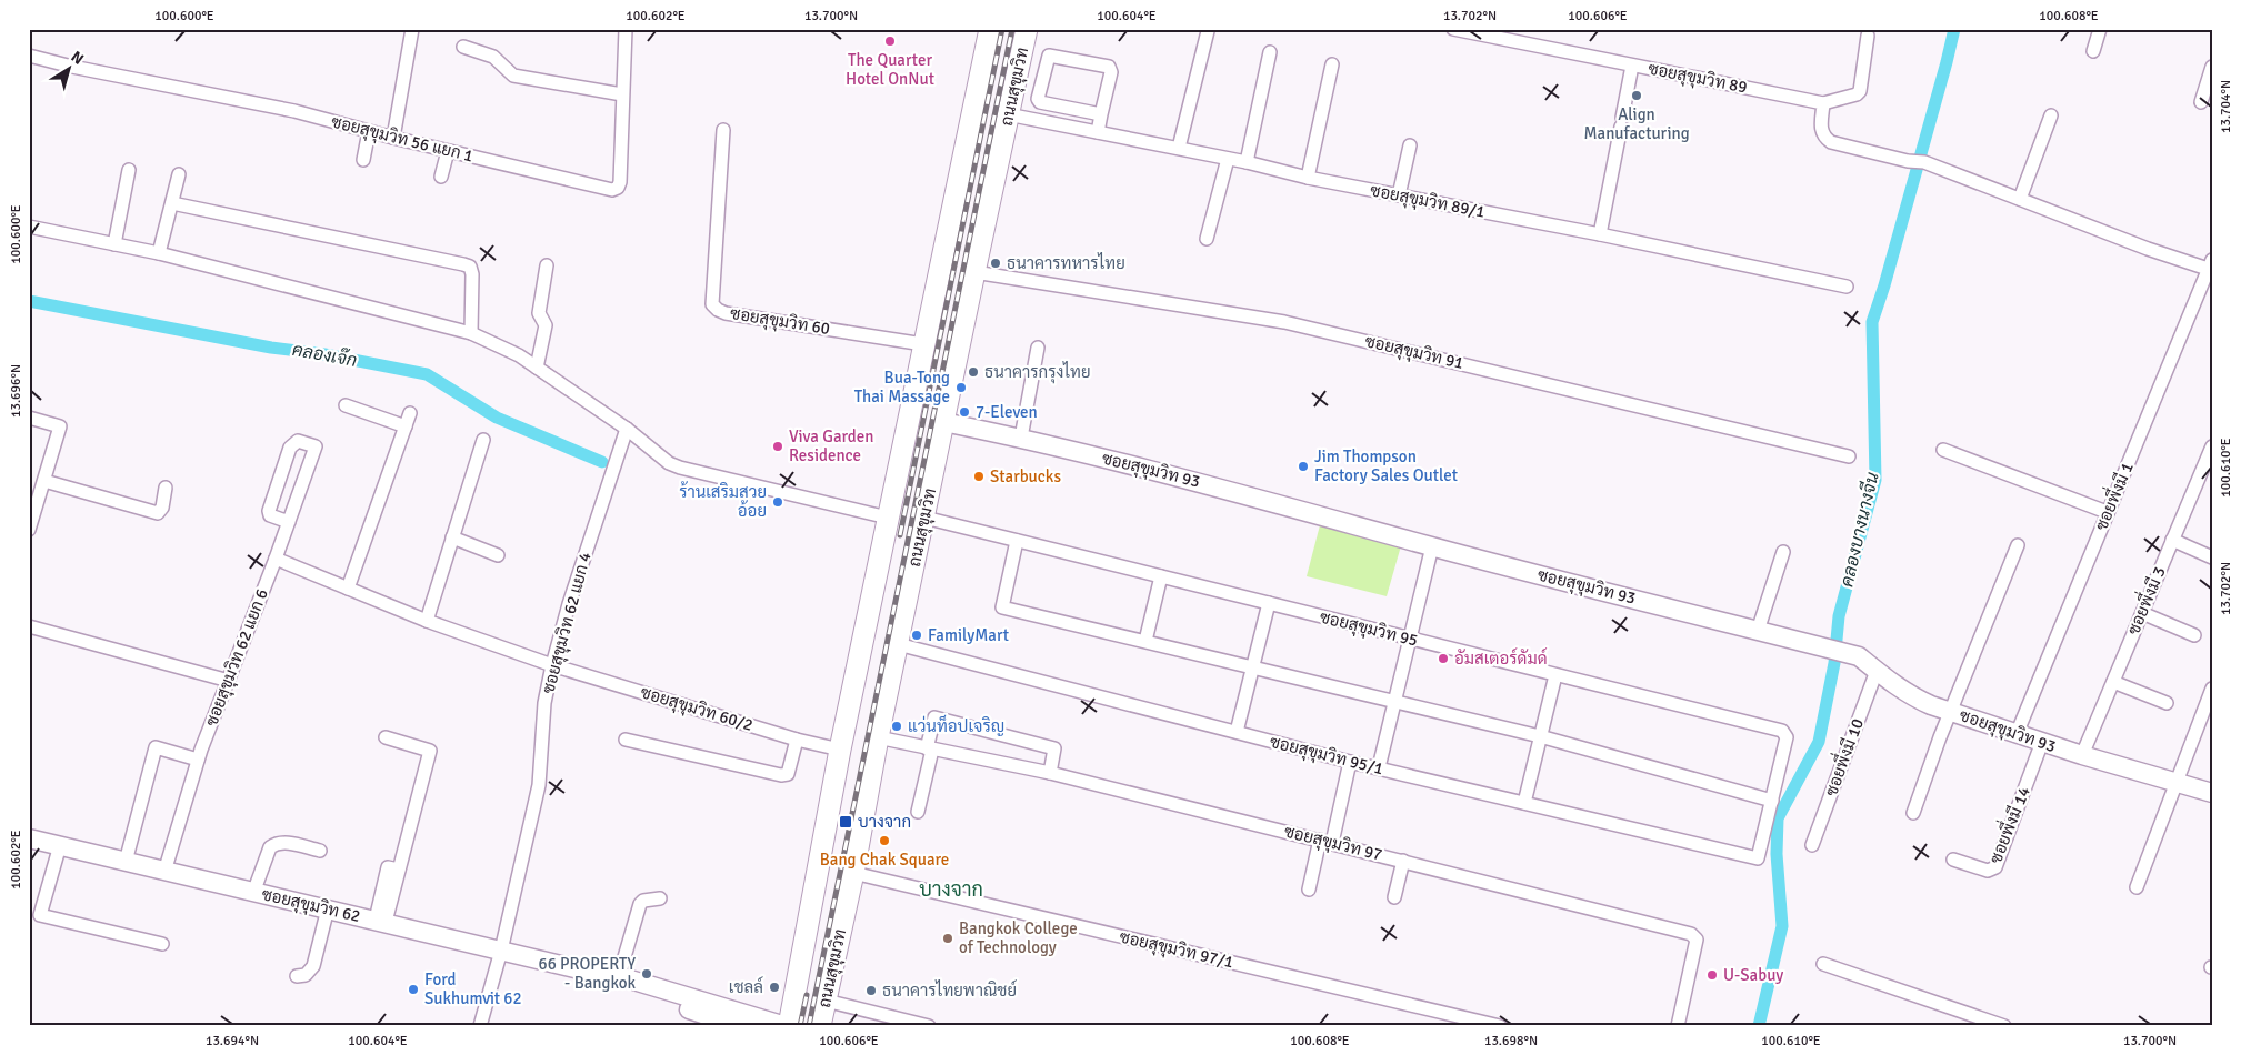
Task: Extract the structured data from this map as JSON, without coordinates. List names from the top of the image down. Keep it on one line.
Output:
{"streets":{"main road":["ถนนสุขุมวิท"],"street":["ซอยสุขุมวิท 89","ซอยสุขุมวิท 56 แยก 1","ซอยสุขุมวิท 89/1","ซอยสุขุมวิท 60","ซอยสุขุมวิท 91","ซอยสุขุมวิท 93","ซอยพึ่งมี 1","ซอยพึ่งมี 3","ซอยสุขุมวิท 62 แยก 4","ซอยสุขุมวิท 95","ซอยสุขุมวิท 62 แยก 6","ซอยสุขุมวิท 60/2","ซอยสุขุมวิท 95/1","ซอยพึ่งมี 10","ซอยพึ่งมี 14","ซอยสุขุมวิท 97","ซอยสุขุมวิท 62","ซอยสุขุมวิท 97/1"]},"crossings":[["ถนนสุขุมวิท","ซอยสุขุมวิท 89/1"],["ถนนสุขุมวิท","ซอยสุขุมวิท 60"],["ถนนสุขุมวิท","ซอยสุขุมวิท 91"],["ถนนสุขุมวิท","ซอยสุขุมวิท 93"],["ถนนสุขุมวิท","ซอยสุขุมวิท 95"],["ถนนสุขุมวิท","ซอยสุขุมวิท 60/2"],["ถนนสุขุมวิท","ซอยสุขุมวิท 95/1"],["ถนนสุขุมวิท","ซอยสุขุมวิท 97"],["ถนนสุขุมวิท","ซอยสุขุมวิท 62"],["ถนนสุขุมวิท","ซอยสุขุมวิท 97/1"],["ซอยสุขุมวิท 93","ซอยพึ่งมี 1"],["ซอยสุขุมวิท 93","ซอยพึ่งมี 3"],["ซอยสุขุมวิท 93","ซอยพึ่งมี 10"],["ซอยสุขุมวิท 93","ซอยพึ่งมี 14"],["ซอยสุขุมวิท 62 แยก 4","ซอยสุขุมวิท 60/2"],["ซอยสุขุมวิท 62 แยก 4","ซอยสุขุมวิท 62"],["ซอยสุขุมวิท 95","ซอยสุขุมวิท 95/1"],["ซอยสุขุมวิท 62 แยก 6","ซอยสุขุมวิท 60/2"],["ซอยสุขุมวิท 62 แยก 6","ซอยสุขุมวิท 62"]],"districts":["บางจาก"],"water":["คลองเจ๊ก","คลองบางนางจีน"],"places":{"other":["The Quarter Hotel OnNut","Align Manufacturing","ธนาคารทหารไทย","ธนาคารกรุงไทย","Bua-Tong Thai Massage","7-Eleven","Viva Garden Residence","Jim Thompson Factory Sales Outlet","Starbucks","ร้านเสริมสวย อ้อย","FamilyMart","อัมสเตอร์ดัมด์","แว่นท็อปเจริญ","Bang Chak Square","Bangkok College of Technology","66 PROPERTY - Bangkok","U-Sabuy","เชลล์","Ford Sukhumvit 62","ธนาคารไทยพาณิชย์"],"transit":["บางจาก"]},"north":"top right","coordinates":["100.600°E","100.602°E","13.700°N","100.604°E","13.702°N","100.606°E","100.608°E","13.704°N","13.696°N","100.610°E","13.694°N","13.698°N"]}
